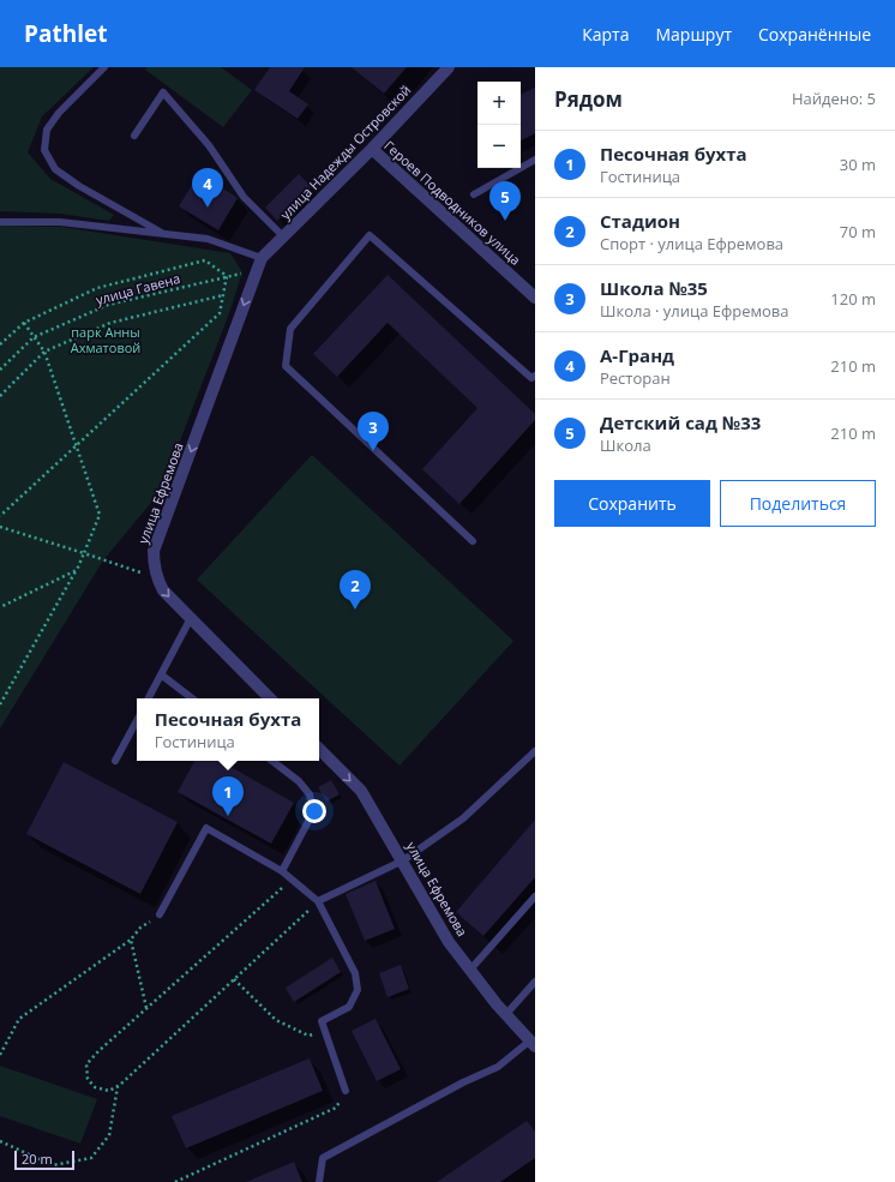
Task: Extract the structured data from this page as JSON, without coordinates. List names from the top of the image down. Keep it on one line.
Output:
{"streets":{"street":["улица Надежды Островской","Героев Подводников улица","улица Ефремова"],"path":["улица Гавена"]},"crossings":[["улица Надежды Островской","Героев Подводников улица"],["улица Надежды Островской","улица Ефремова"],["улица Гавена","улица Ефремова"]],"one_way":["улица Ефремова"],"parks":["парк Анны Ахматовой"],"scale_bar":"20 m","page":{"header":"Pathlet","nav":["Карта","Маршрут","Сохранённые"],"heading":["Рядом","Найдено: 5"],"map_buttons":["+","−"],"list":[{"mark":"1","name":"Песочная бухта","note":"Гостиница","value":"30 m"},{"mark":"2","name":"Стадион","note":"Спорт · улица Ефремова","value":"70 m"},{"mark":"3","name":"Школа №35","note":"Школа · улица Ефремова","value":"120 m"},{"mark":"4","name":"А-Гранд","note":"Ресторан","value":"210 m"},{"mark":"5","name":"Детский сад №33","note":"Школа","value":"210 m"}],"pins":["4","5","3","2","1"],"buttons":["Сохранить","Поделиться"],"popup":["Песочная бухта","Гостиница"],"scale":"20 m"}}
